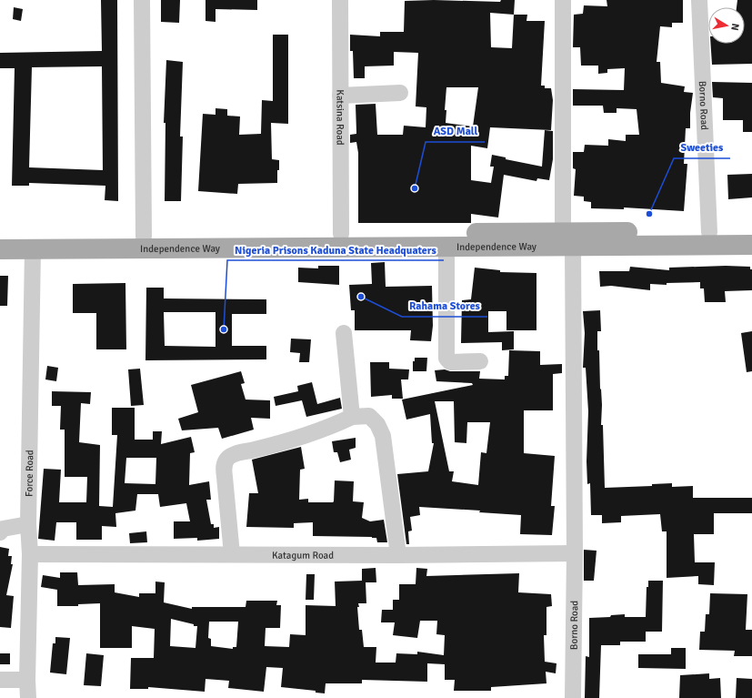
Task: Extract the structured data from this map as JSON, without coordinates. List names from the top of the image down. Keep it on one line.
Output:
{"streets":{"main road":["Independence Way"],"street":["Borno Road","Katsina Road","Force Road","Katagum Road"]},"crossings":[["Borno Road","Independence Way"],["Borno Road","Katagum Road"],["Katsina Road","Independence Way"],["Independence Way","Force Road"],["Force Road","Katagum Road"]],"places":["ASD Mall","Sweeties","Rahama Stores","Nigeria Prisons Kaduna State Headquaters"],"north":"right"}
